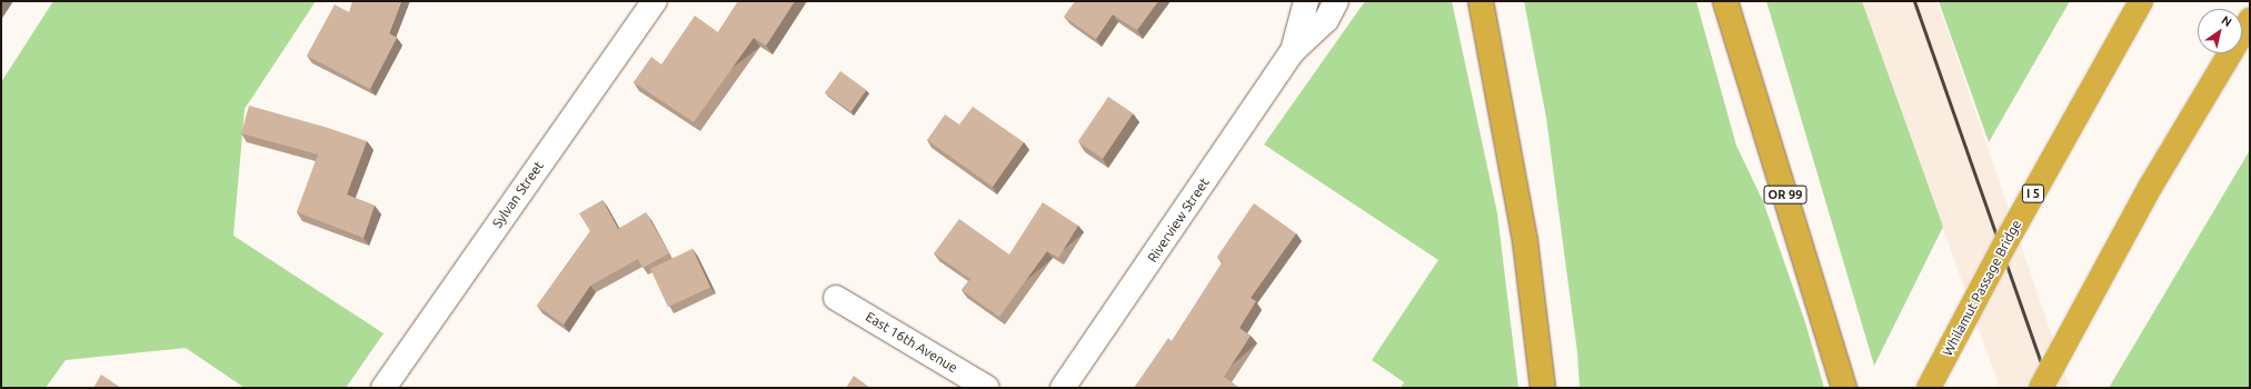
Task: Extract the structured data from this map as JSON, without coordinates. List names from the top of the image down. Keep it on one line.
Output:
{"streets":{"highway":["I 5","OR 99","Whilamut Passage Bridge"],"street":["Sylvan Street","Riverview Street","East 16th Avenue"]},"north":"top right"}
